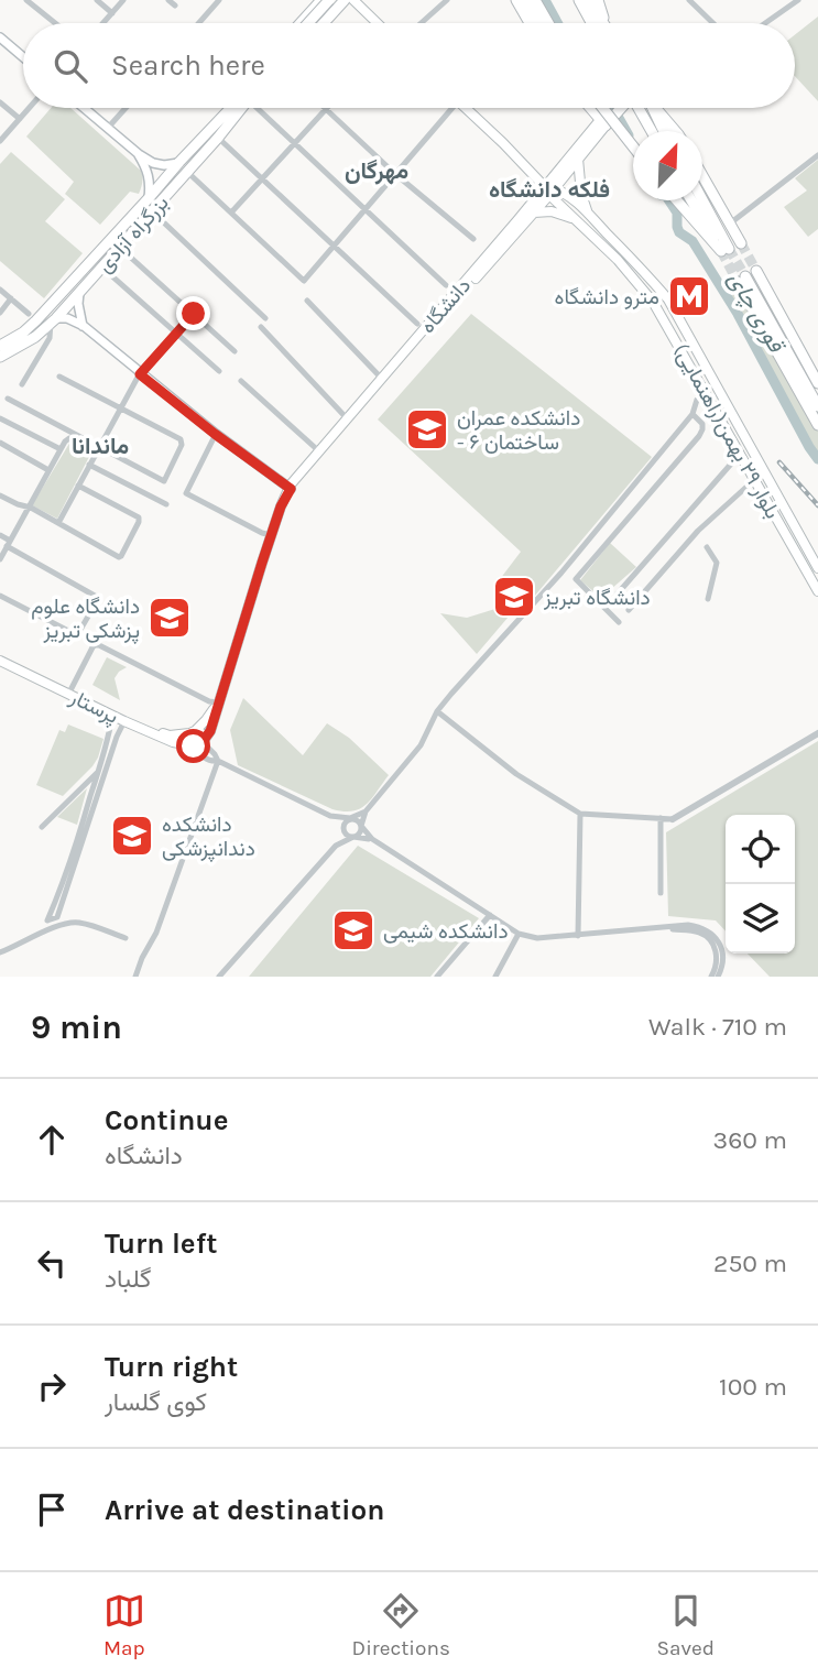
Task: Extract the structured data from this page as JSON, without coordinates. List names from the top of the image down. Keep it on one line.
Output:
{"streets":{"highway":["بزرگراه آزادی"],"main road":["دانشگاه","بلوار ٢٩ بهمن(راهنمایی)","پرستار"]},"crossings":[["دانشگاه","بلوار ٢٩ بهمن(راهنمایی)"],["دانشگاه","پرستار"]],"districts":["مهرگان","فلکه دانشگاه","ماندانا"],"water":["قوری چای"],"places":{"metro station":["مترو دانشگاه"],"school or university":["دانشکده عمران - ساختمان ۶","دانشگاه تبریز","دانشگاه علوم پزشکی تبریز","دانشکده دندانپزشکی","دانشکده شیمی"]},"north":"top right","page":{"search":"Search here","heading":["9 min","Walk · 710 m"],"list":[["Continue","دانشگاه","360 m"],["Turn left","گلباد","250 m"],["Turn right","کوی گلسار","100 m"],"Arrive at destination"],"nav":["Map","Directions","Saved"]}}
